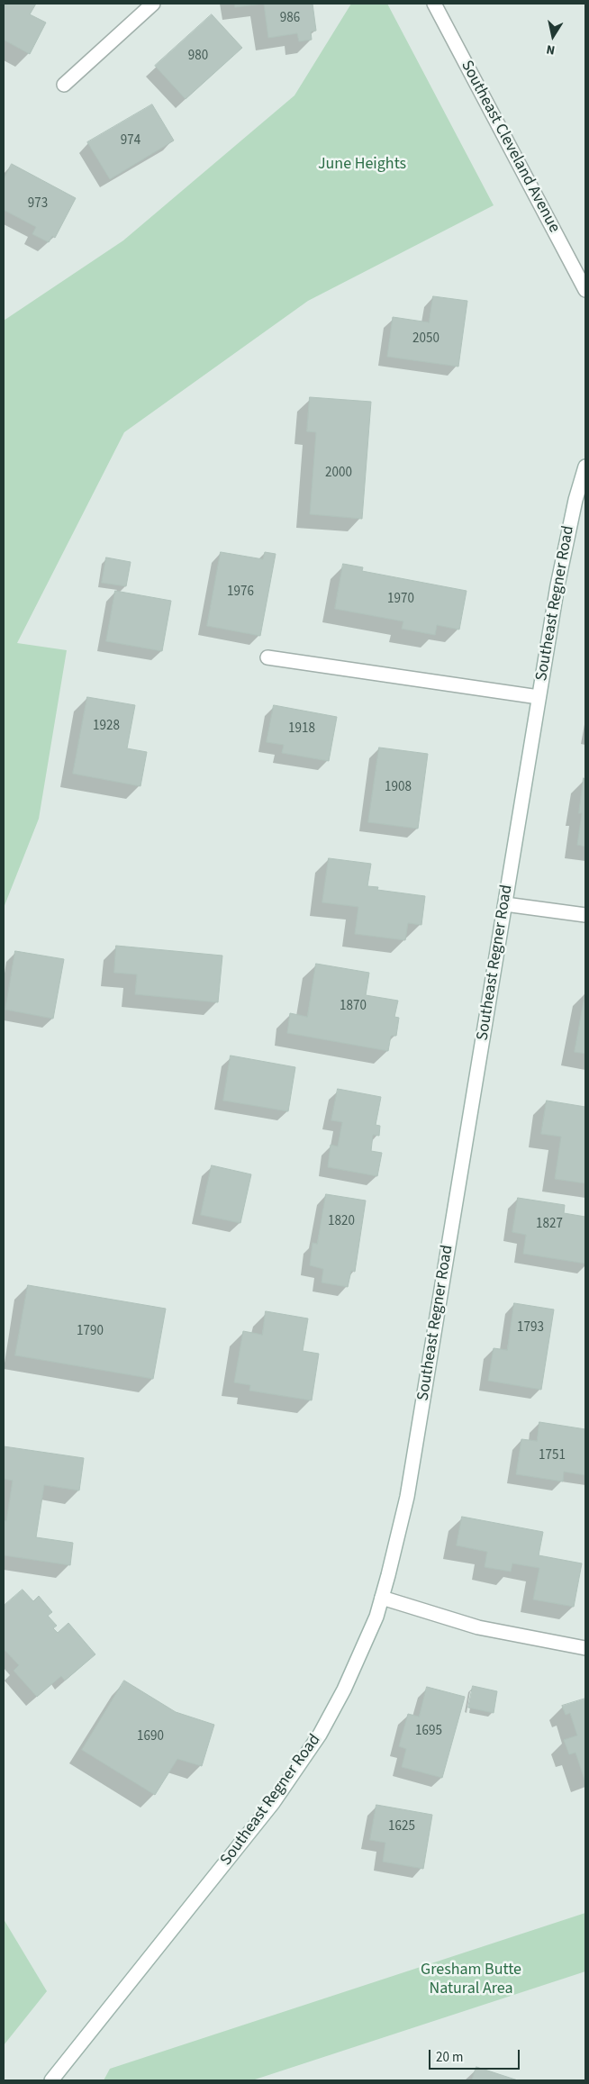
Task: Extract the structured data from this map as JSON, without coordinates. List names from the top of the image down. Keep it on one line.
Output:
{"streets":{"street":["Southeast Cleveland Avenue","Southeast Regner Road"]},"parks":["June Heights","Gresham Butte Natural Area"],"house_numbers":["986","980","974","973","2050","2000","1976","1970","1928","1918","1908","1870","1820","1827","1793","1790","1751","1695","1690","1625"],"scale_bar":"20 m","north":"bottom"}
